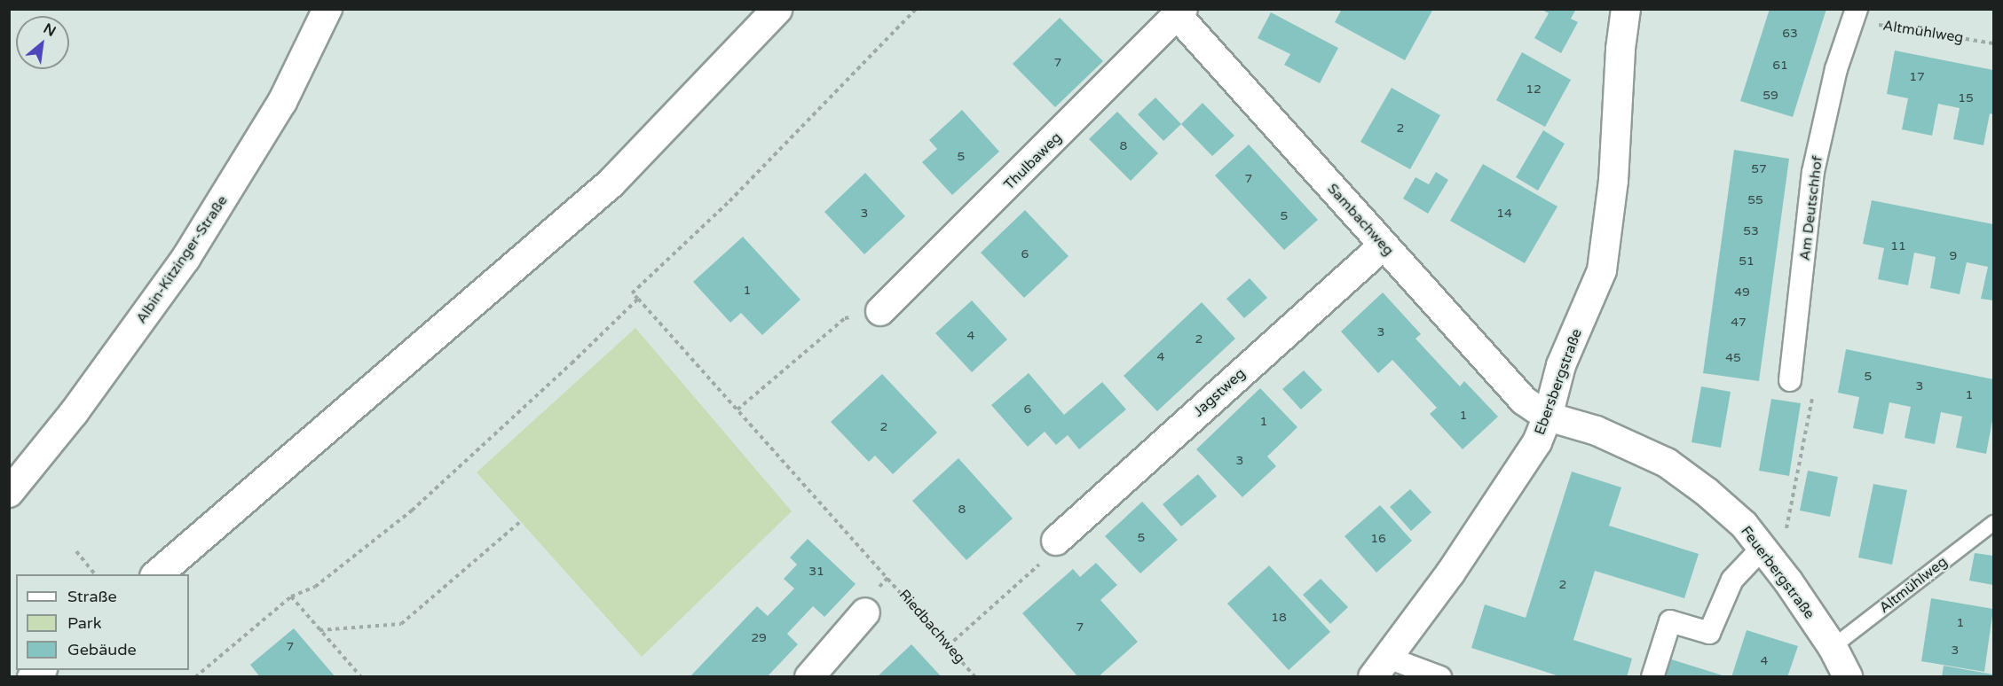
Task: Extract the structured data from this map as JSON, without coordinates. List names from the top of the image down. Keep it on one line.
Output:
{"streets":{"street":["Thulbaweg","Am Deutschhof","Sambachweg","Albin-Kitzinger-Straße","Ebersbergstraße","Jagstweg","Feuerbergstraße"],"lane":["Altmühlweg"],"path":["Riedbachweg"]},"crossings":[["Altmühlweg","Am Deutschhof"],["Altmühlweg","Feuerbergstraße"],["Thulbaweg","Sambachweg"],["Sambachweg","Ebersbergstraße"],["Sambachweg","Jagstweg"],["Sambachweg","Feuerbergstraße"],["Ebersbergstraße","Feuerbergstraße"]],"house_numbers":["63","7","61","17","12","59","15","2","8","5","57","7","55","3","14","5","53","11","6","9","51","1","49","47","3","4","2","4","45","5","3","1","6","1","1","2","3","8","5","16","31","2","18","1","7","29","7","3","4"],"legend":["Straße","Park","Gebäude"],"north":"top right"}
